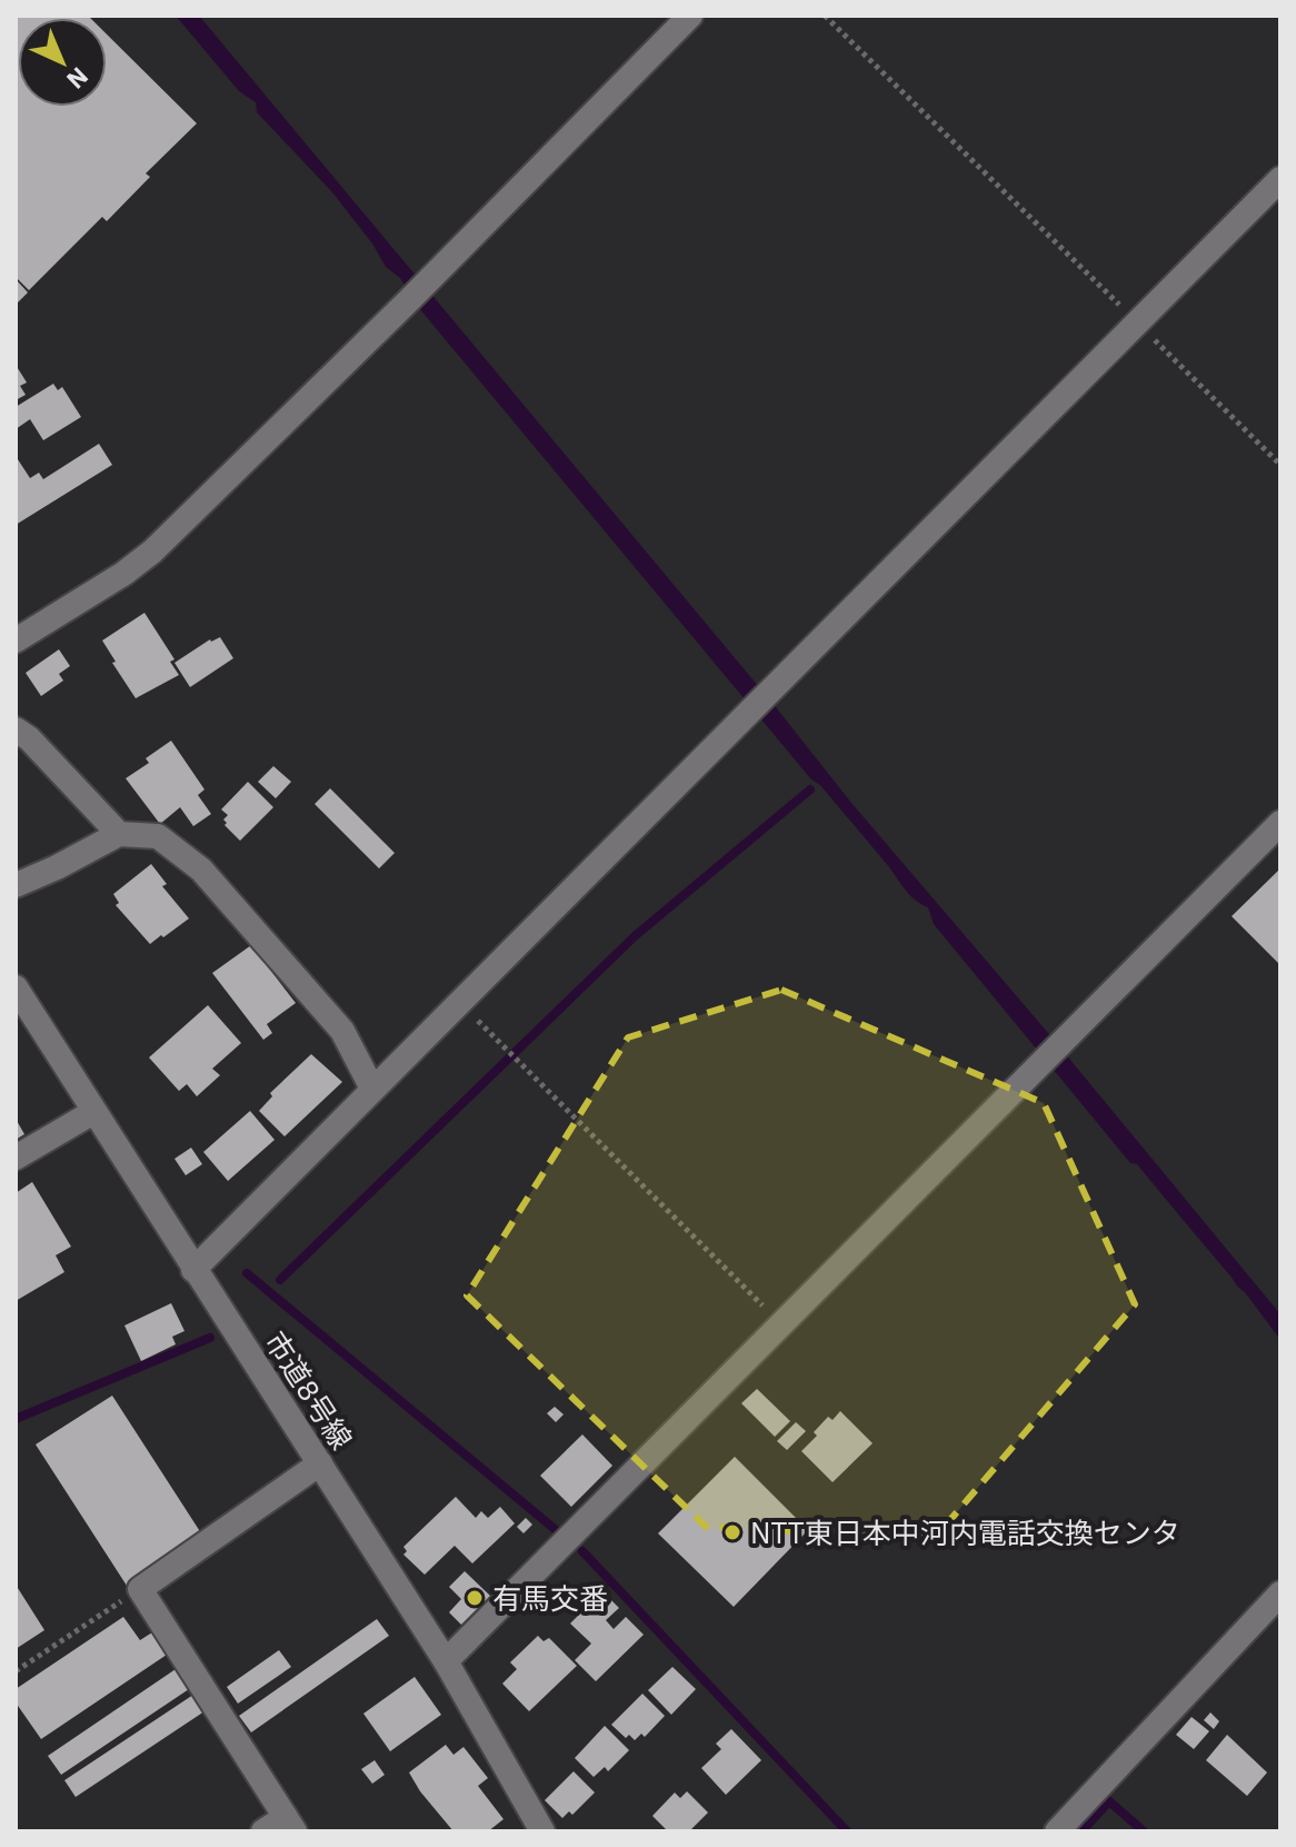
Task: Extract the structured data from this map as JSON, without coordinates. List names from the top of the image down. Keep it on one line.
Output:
{"streets":{"street":["市道8号線"]},"places":["NTT東日本中河内電話交換センタ","有馬交番"],"north":"bottom right"}
